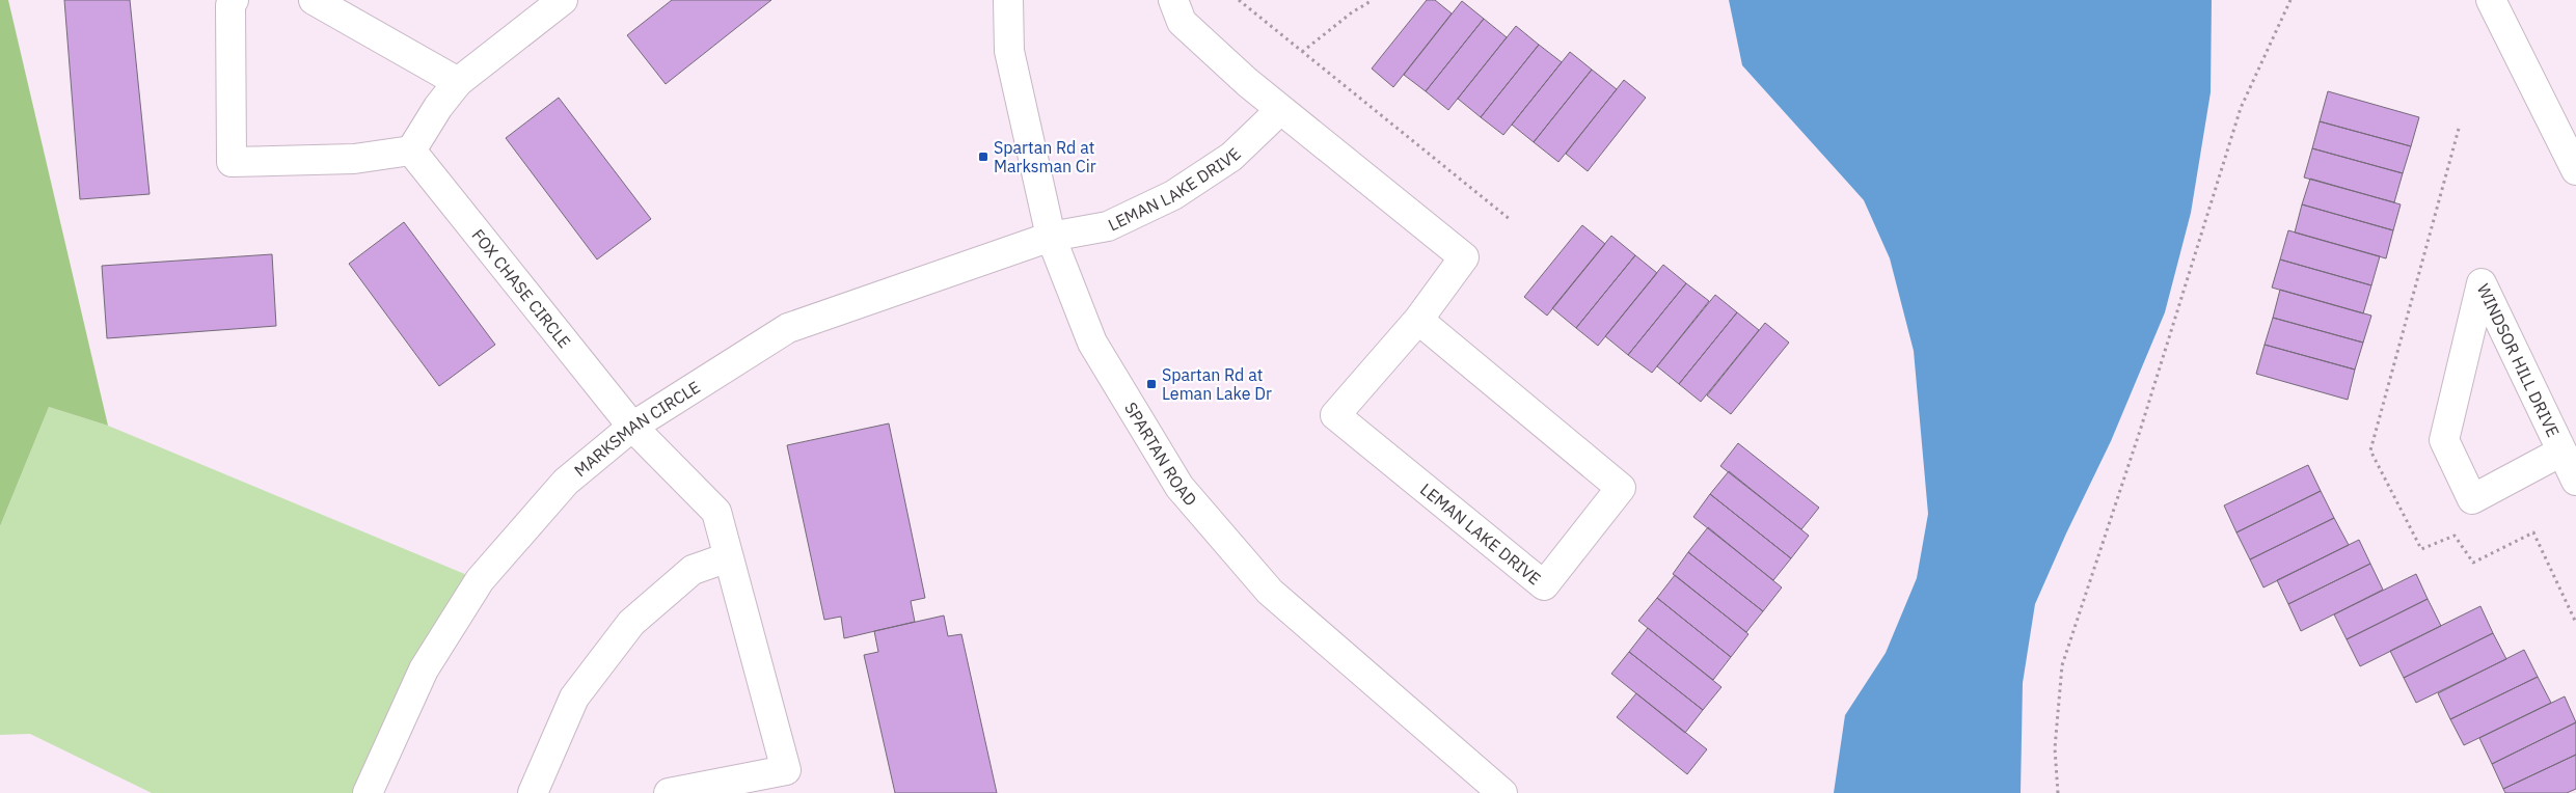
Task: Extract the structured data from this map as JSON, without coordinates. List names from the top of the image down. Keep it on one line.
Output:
{"streets":{"street":["LEMAN LAKE DRIVE","FOX CHASE CIRCLE","WINDSOR HILL DRIVE","MARKSMAN CIRCLE","SPARTAN ROAD"]},"crossings":[["LEMAN LAKE DRIVE","MARKSMAN CIRCLE"],["LEMAN LAKE DRIVE","SPARTAN ROAD"],["FOX CHASE CIRCLE","MARKSMAN CIRCLE"],["MARKSMAN CIRCLE","SPARTAN ROAD"]],"places":{"transit":["Spartan Rd at Marksman Cir","Spartan Rd at Leman Lake Dr"]}}
